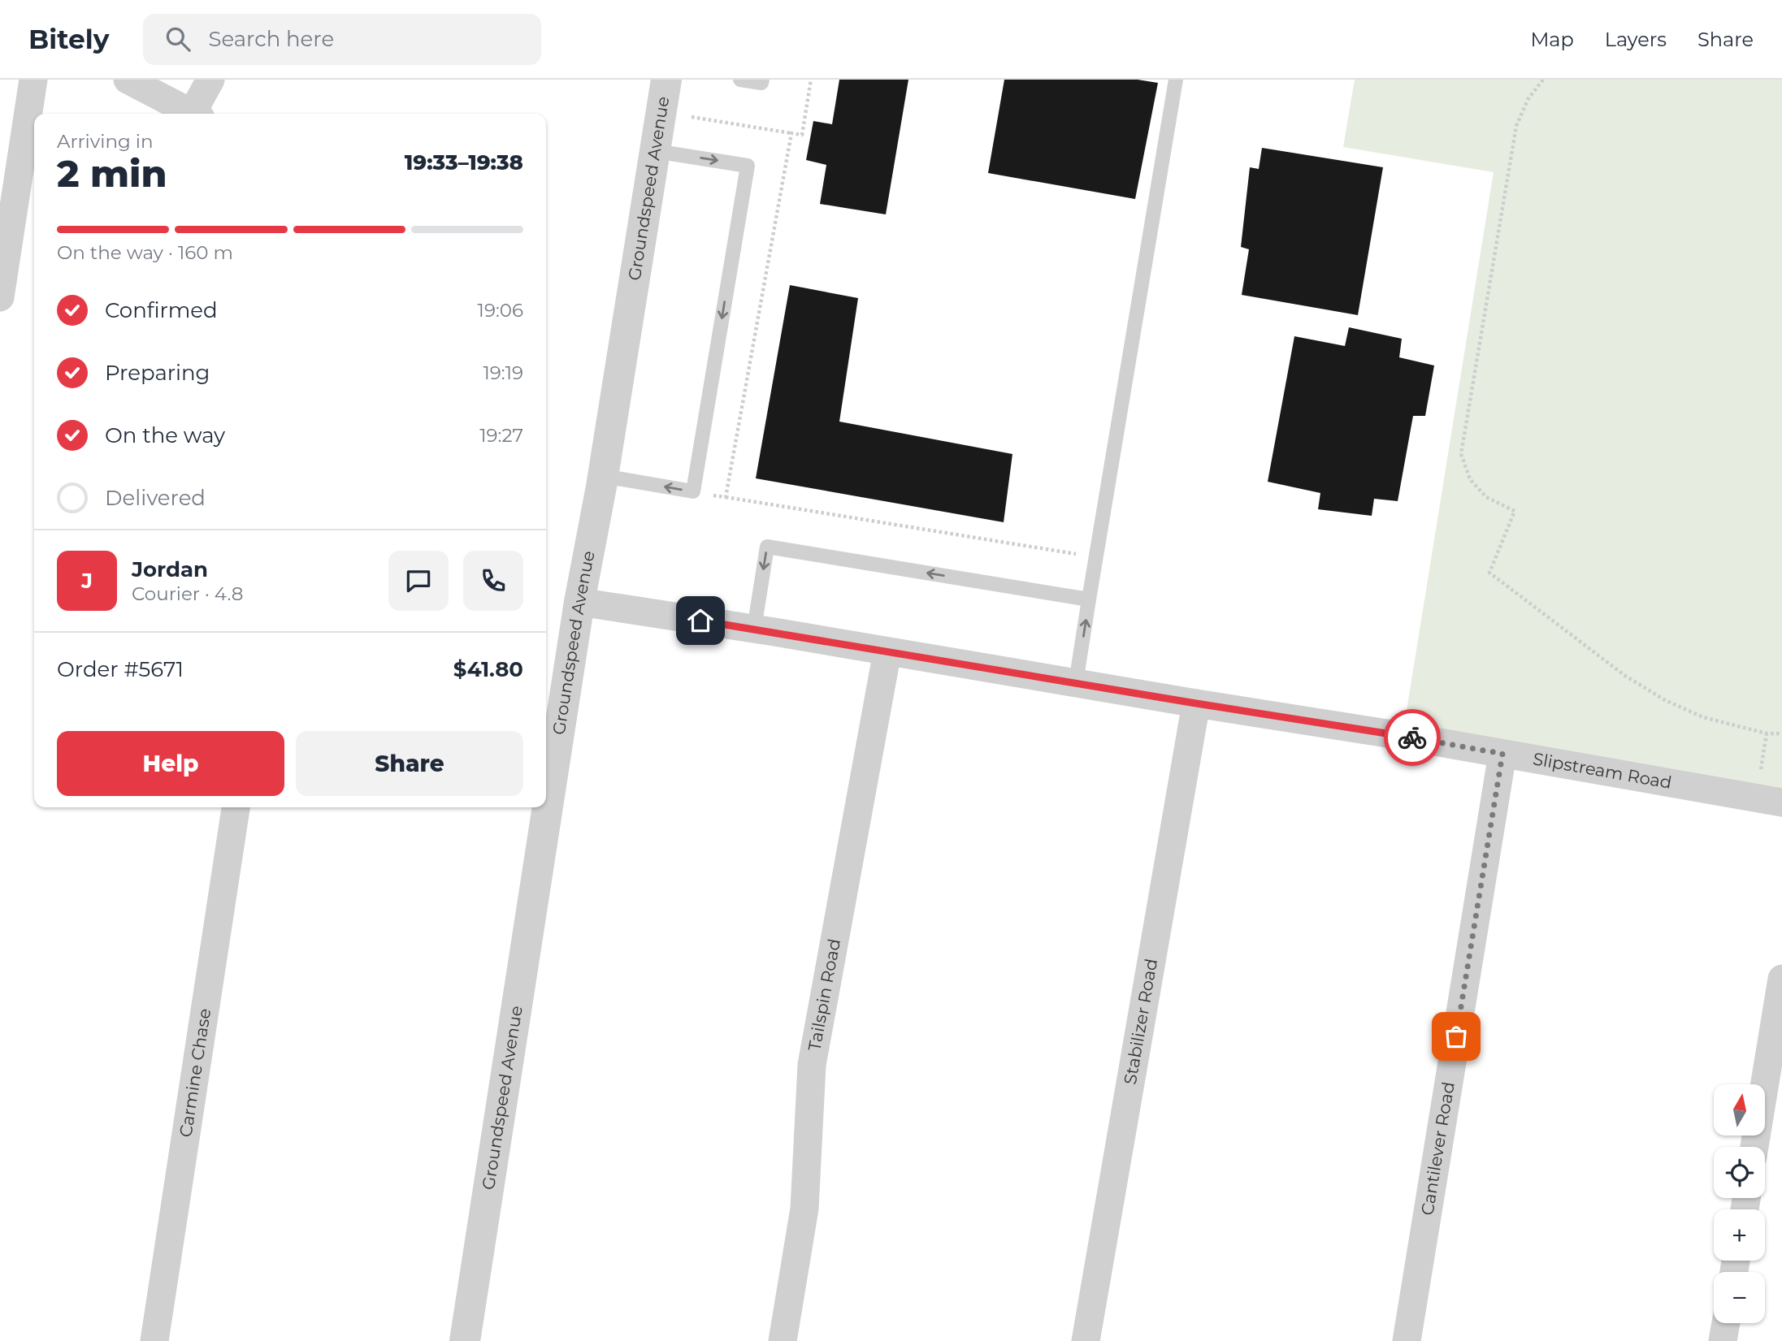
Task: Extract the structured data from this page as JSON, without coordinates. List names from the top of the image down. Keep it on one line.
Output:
{"streets":{"street":["Groundspeed Avenue","Slipstream Road","Tailspin Road","Stabilizer Road","Carmine Chase","Cantilever Road"]},"crossings":[["Groundspeed Avenue","Slipstream Road"],["Slipstream Road","Tailspin Road"],["Slipstream Road","Stabilizer Road"],["Slipstream Road","Cantilever Road"]],"north":"top","page":{"header":"Bitely","search":"Search here","nav":["Map","Layers","Share"],"heading":["2 min","Arriving in","19:33–19:38"],"panel":["Jordan","Courier · 4.8","Order #5671","$41.80"],"bar":"On the way · 160 m","list":[["Confirmed","19:06"],["Preparing","19:19"],["On the way","19:27"],"Delivered"],"round":"J","buttons":["Help","Share"],"map_buttons":["+","−"]}}
